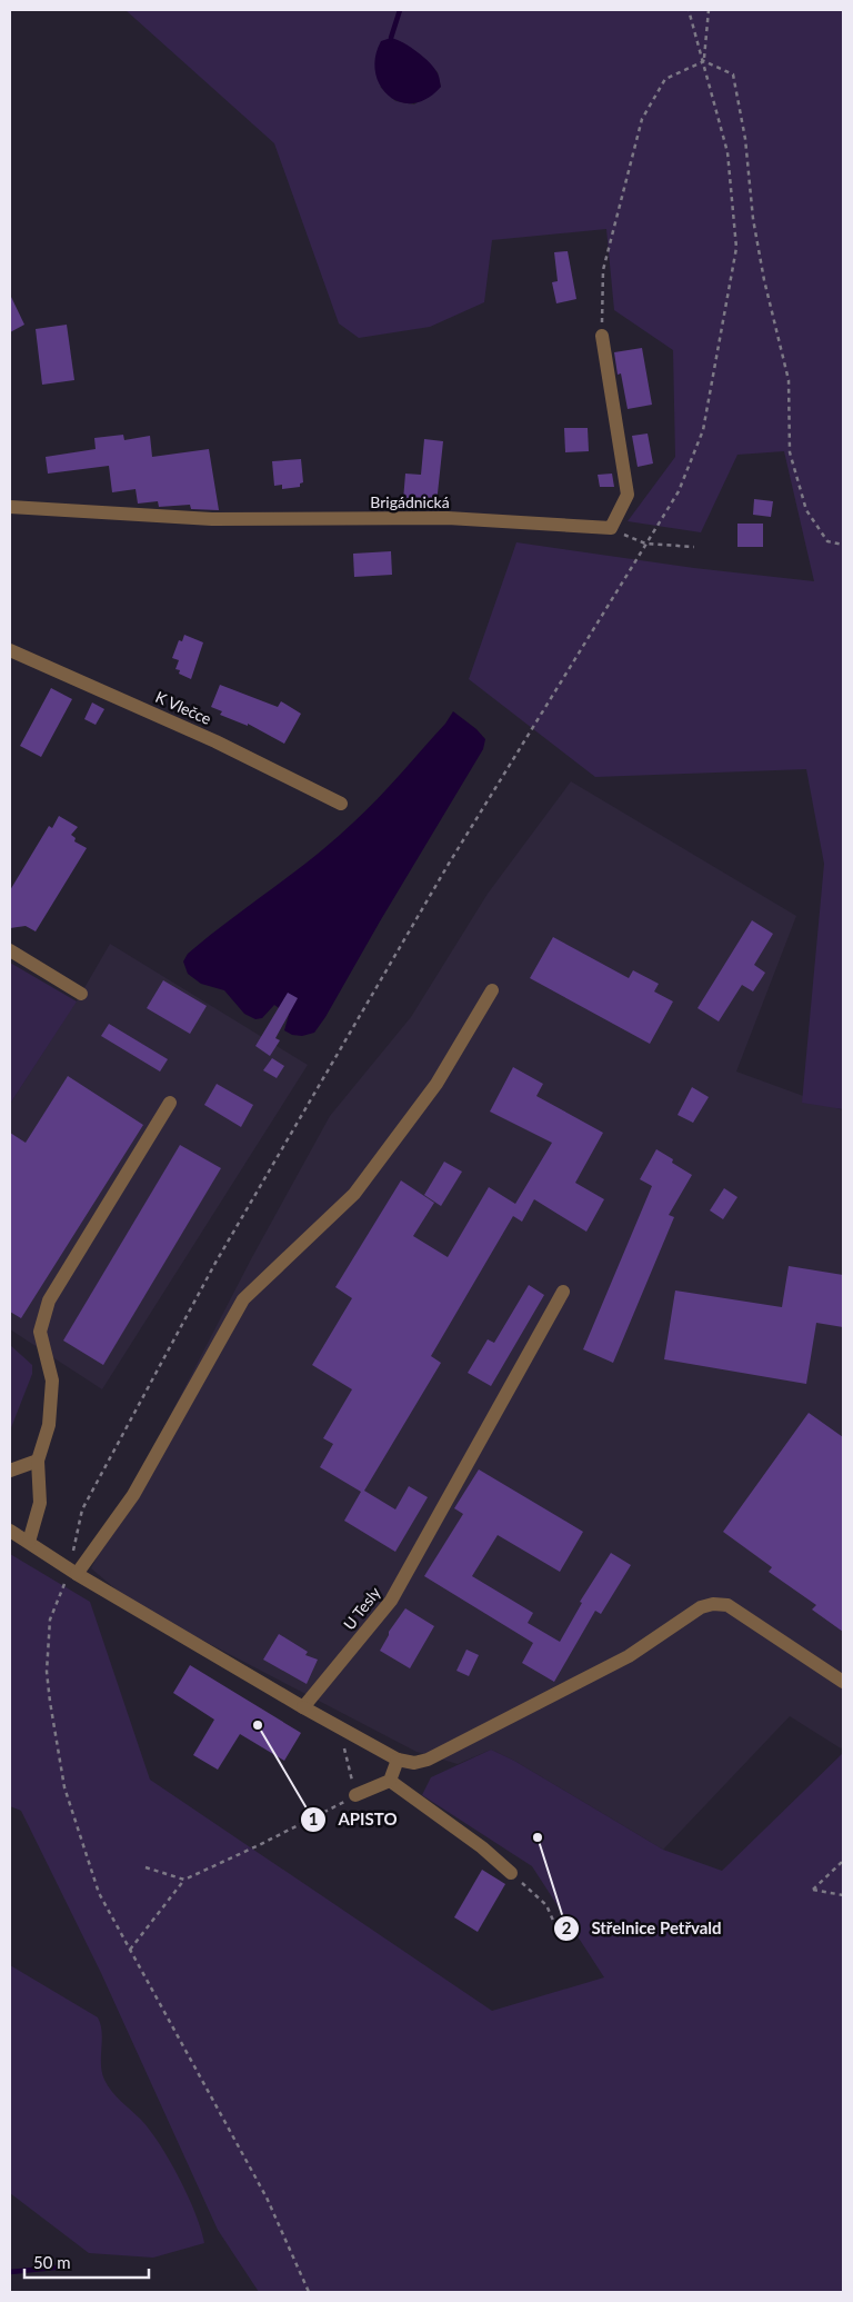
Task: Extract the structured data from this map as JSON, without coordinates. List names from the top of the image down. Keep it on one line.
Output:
{"streets":{"street":["Brigádnická","K Vlečce","U Tesly"]},"places":["APISTO","Střelnice Petřvald"],"scale_bar":"50 m"}
